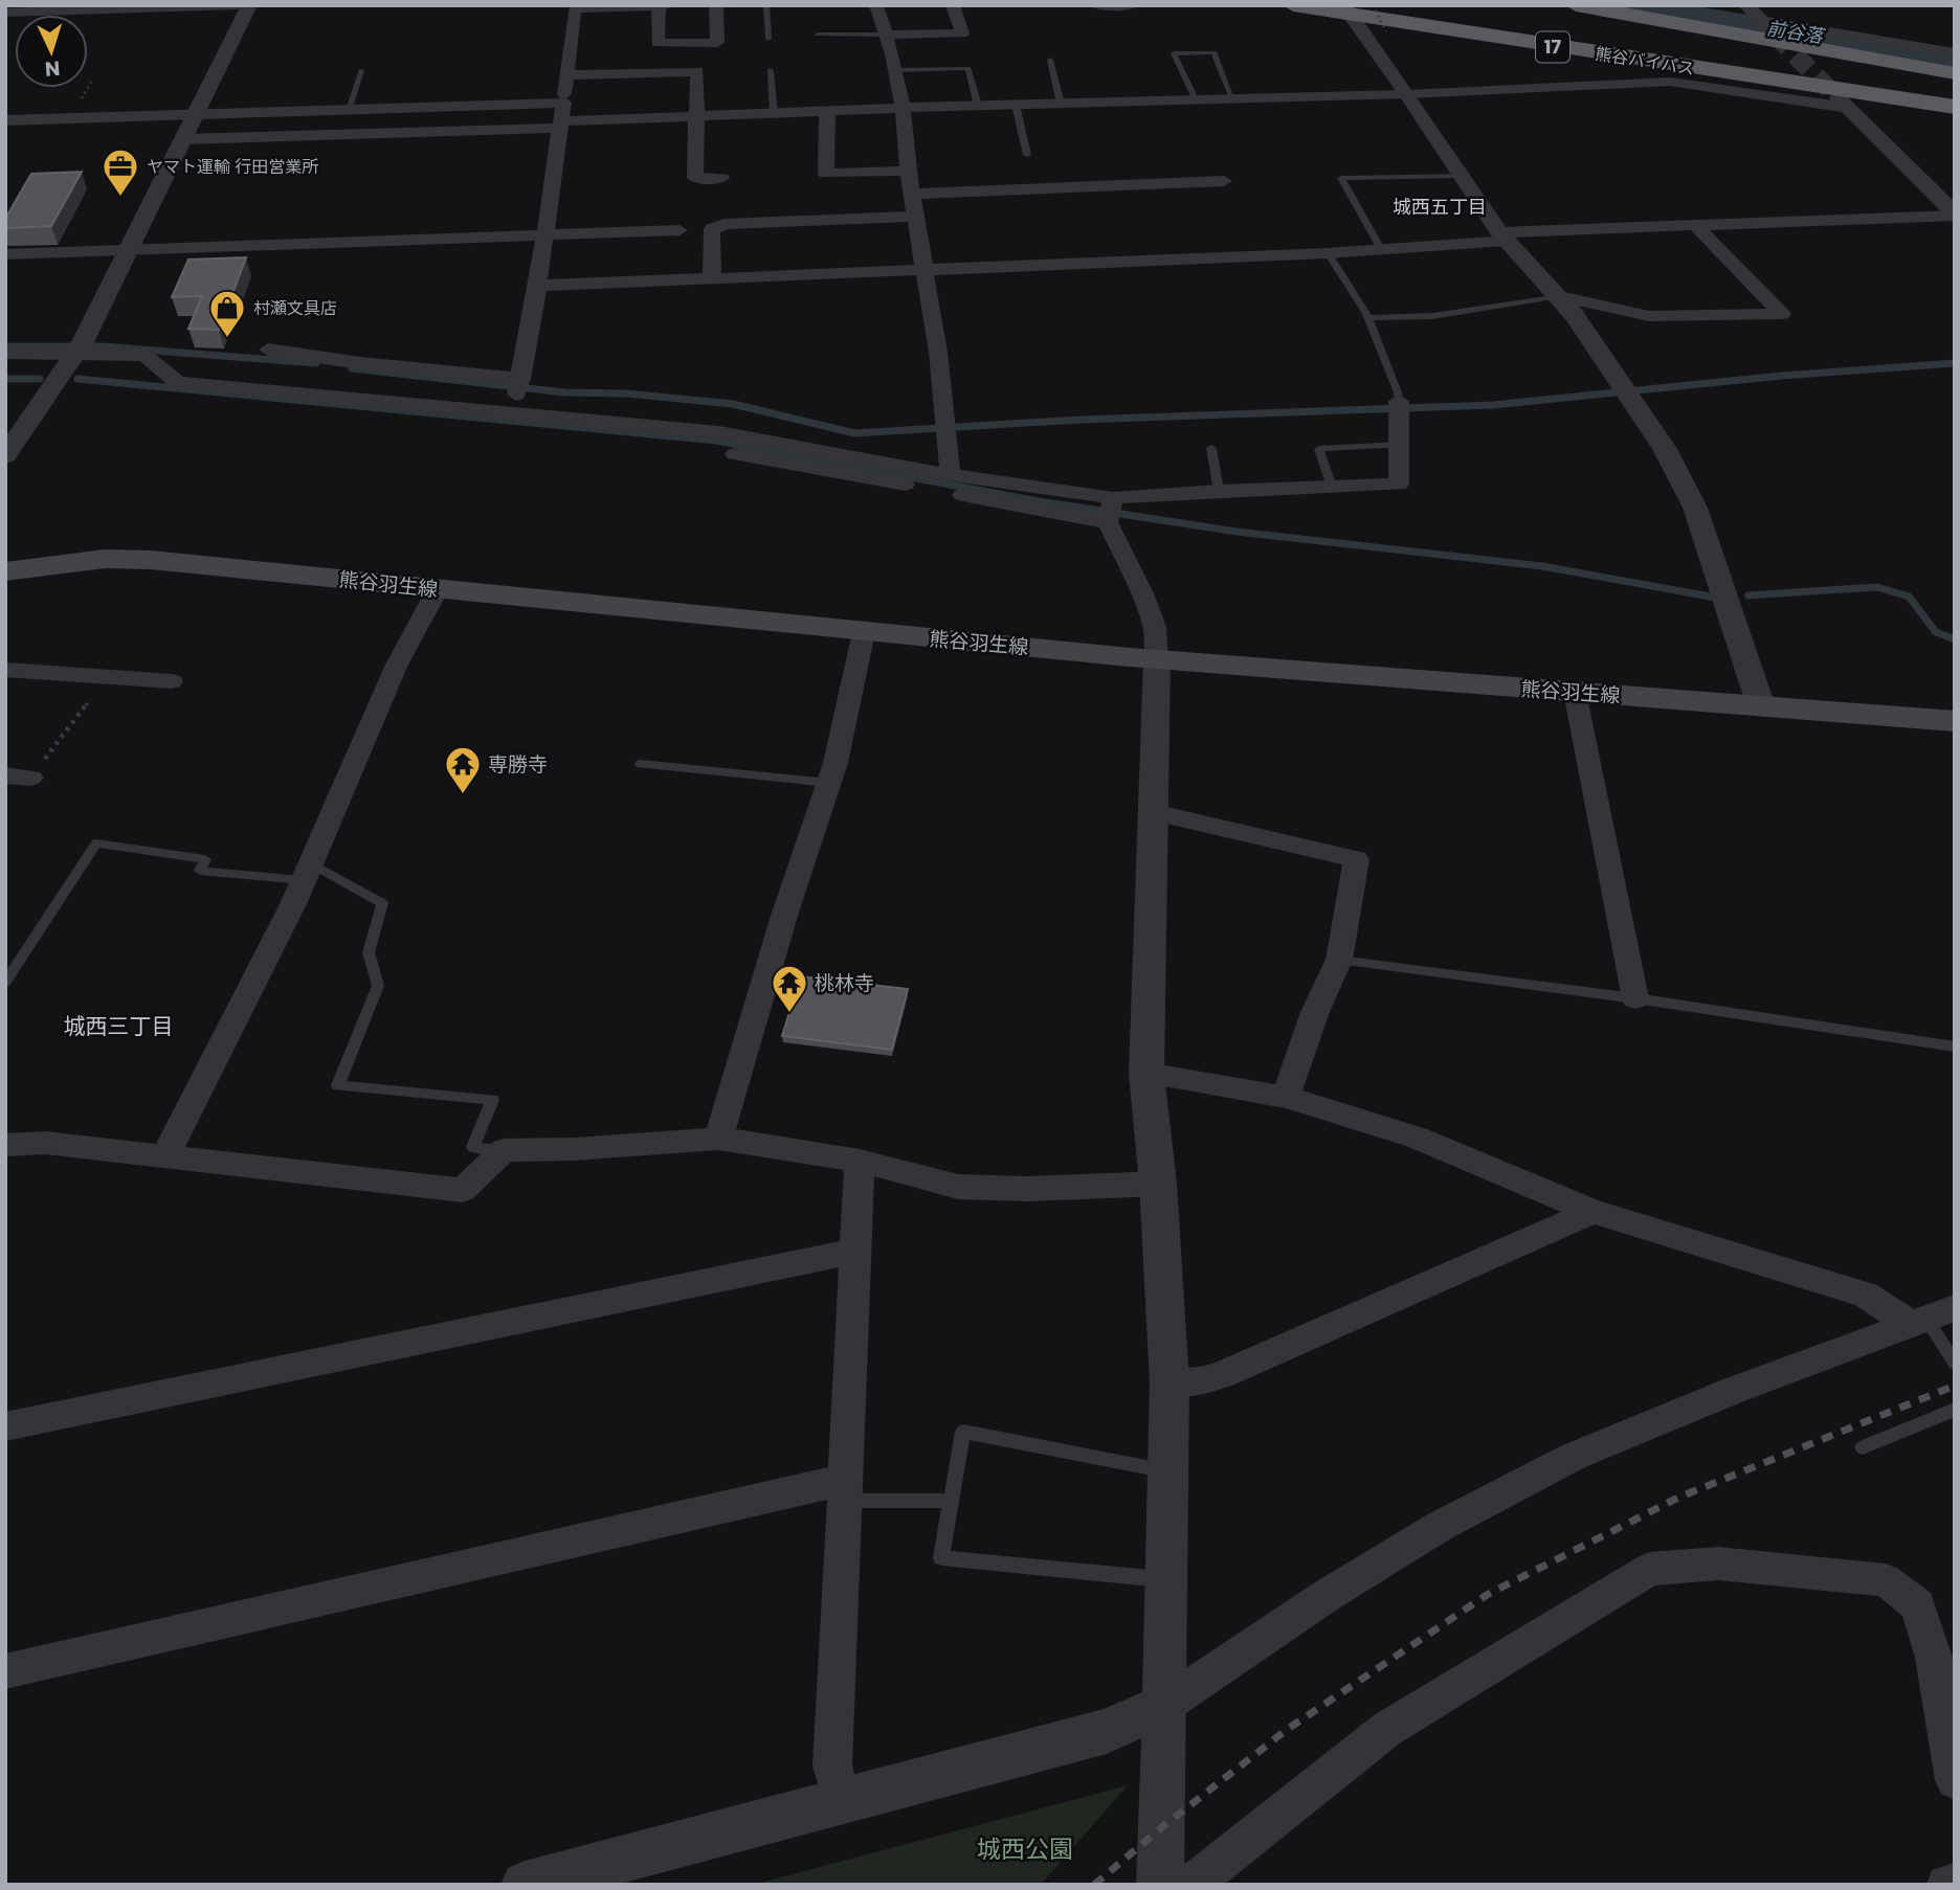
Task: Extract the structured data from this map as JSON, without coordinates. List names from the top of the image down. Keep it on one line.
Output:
{"streets":{"highway":["17","熊谷バイパス"],"main road":["熊谷羽生線"]},"crossings":[["17","熊谷バイパス"]],"districts":["城西五丁目","城西三丁目"],"water":["前谷落"],"parks":["城西公園"],"places":{"office":["ヤマト運輸 行田営業所"],"shop":["村瀬文具店"],"temple":["専勝寺","桃林寺"]},"north":"bottom"}
